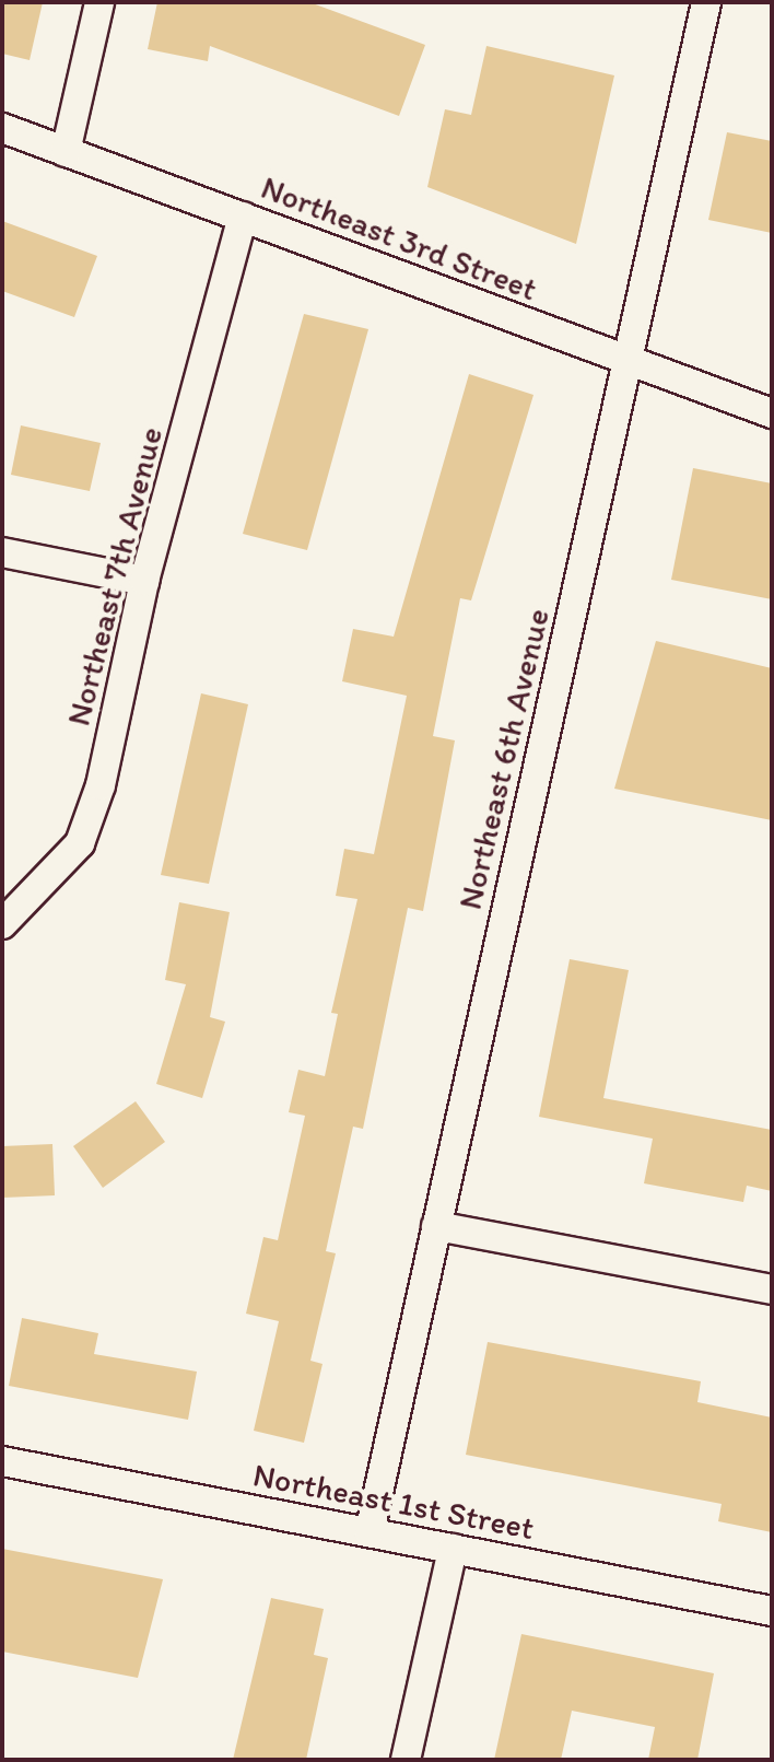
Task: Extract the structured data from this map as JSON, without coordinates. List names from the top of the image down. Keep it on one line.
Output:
{"streets":{"street":["Northeast 3rd Street","Northeast 7th Avenue","Northeast 6th Avenue","Northeast 1st Street"]},"crossings":[["Northeast 3rd Street","Northeast 7th Avenue"],["Northeast 3rd Street","Northeast 6th Avenue"],["Northeast 6th Avenue","Northeast 1st Street"]]}
